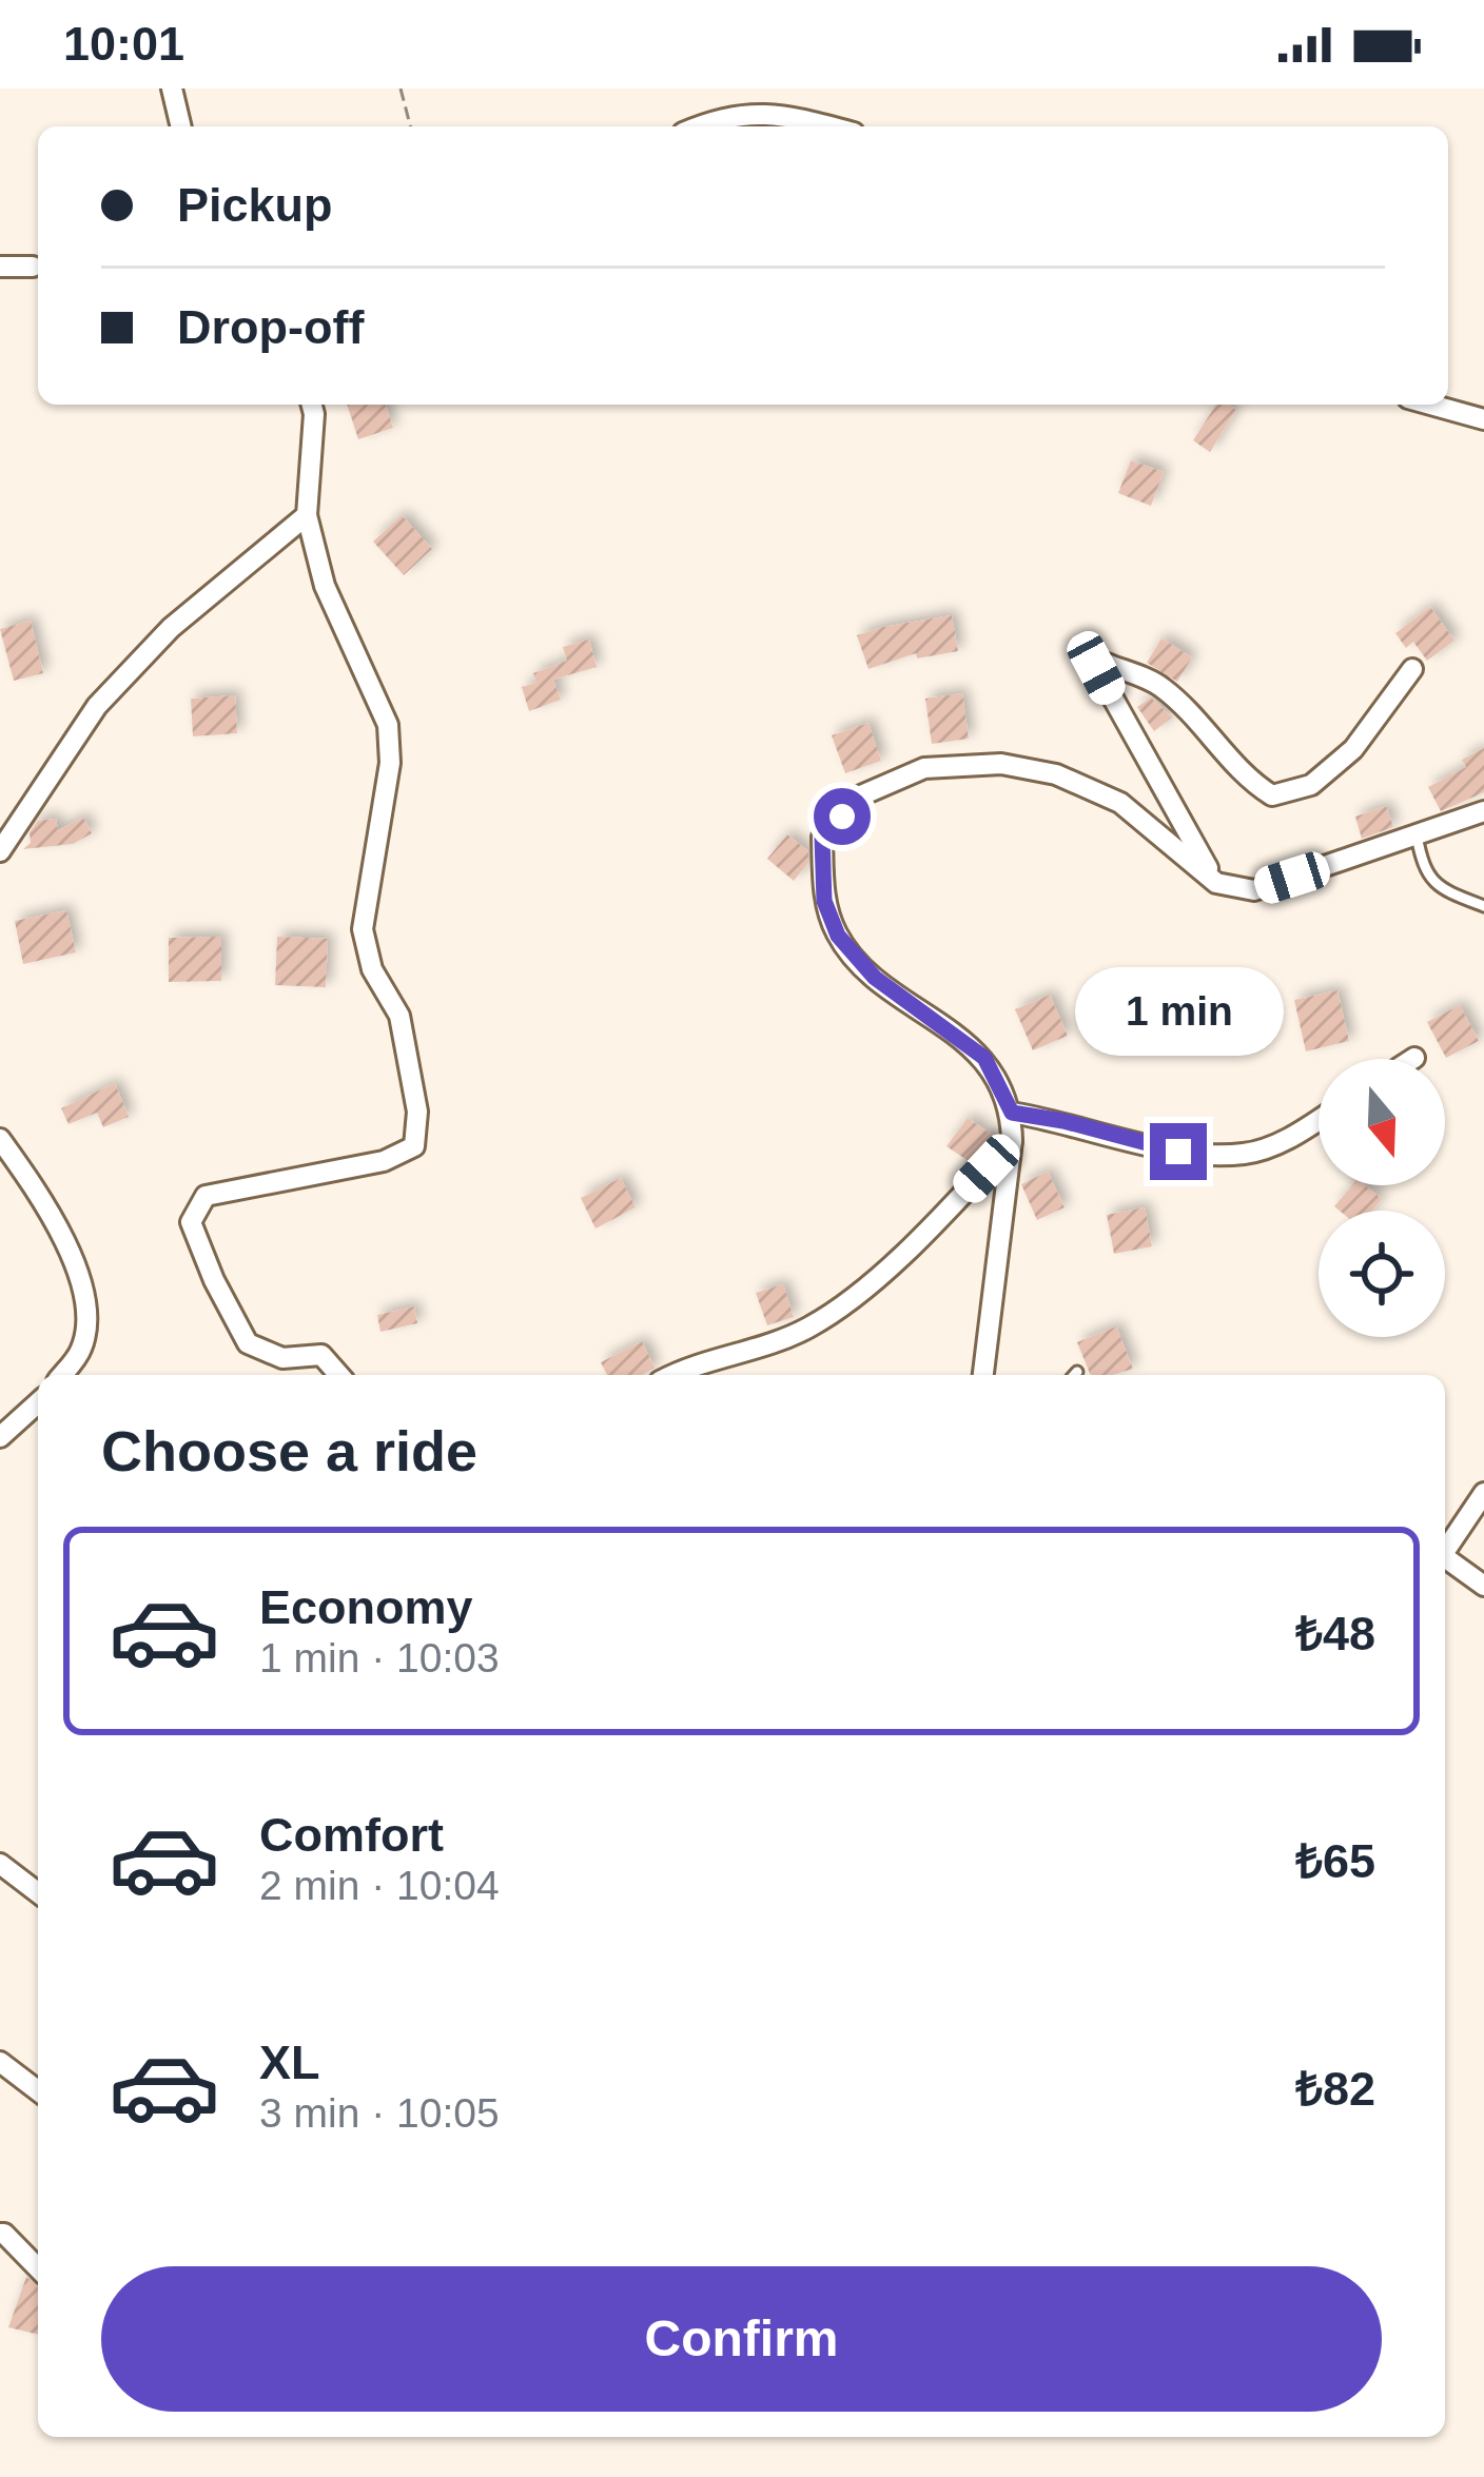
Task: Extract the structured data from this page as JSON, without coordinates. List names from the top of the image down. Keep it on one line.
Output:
{"north":"bottom","page":{"status":"10:01","banner":["Pickup","Drop-off"],"bubble":"1 min","heading":"Choose a ride","list":[{"name":"Economy","note":"1 min · 10:03","value":"₺48"},{"name":"Comfort","note":"2 min · 10:04","value":"₺65"},{"name":"XL","note":"3 min · 10:05","value":"₺82"}],"buttons":"Confirm"}}
